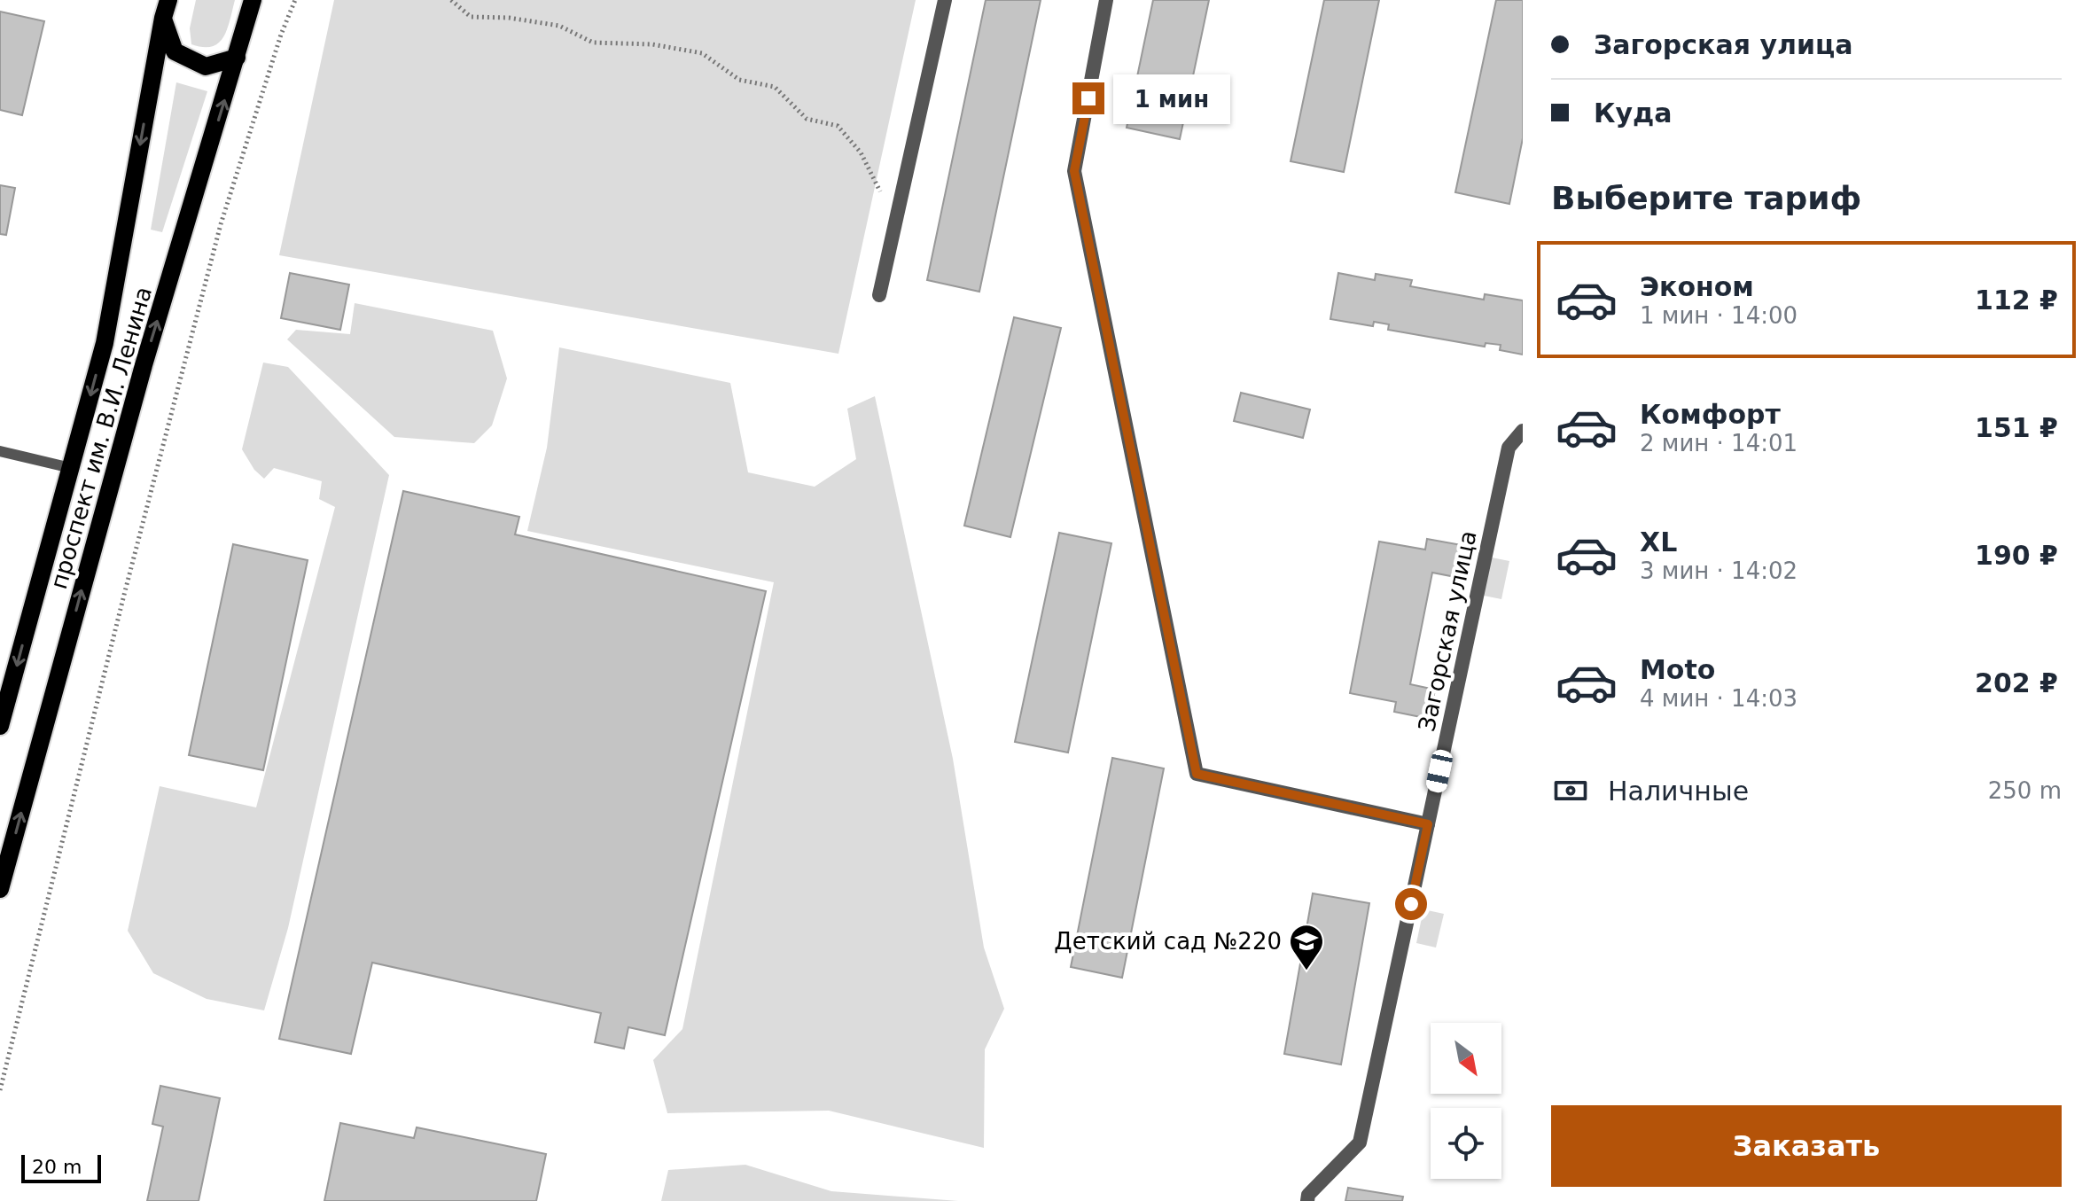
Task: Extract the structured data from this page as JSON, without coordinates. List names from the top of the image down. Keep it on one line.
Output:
{"streets":{"main road":["проспект им. В.И. Ленина"],"street":["Загорская улица"]},"places":{"school or university":["Детский сад №220"]},"scale_bar":"20 m","north":"bottom right","page":{"banner":["Загорская улица","Куда"],"bubble":"1 мин","heading":"Выберите тариф","list":[{"name":"Эконом","note":"1 мин · 14:00","value":"112 ₽"},{"name":"Комфорт","note":"2 мин · 14:01","value":"151 ₽"},{"name":"XL","note":"3 мин · 14:02","value":"190 ₽"},{"name":"Moto","note":"4 мин · 14:03","value":"202 ₽"}],"pay":["Наличные","250 m"],"buttons":"Заказать","scale":"20 m"}}
